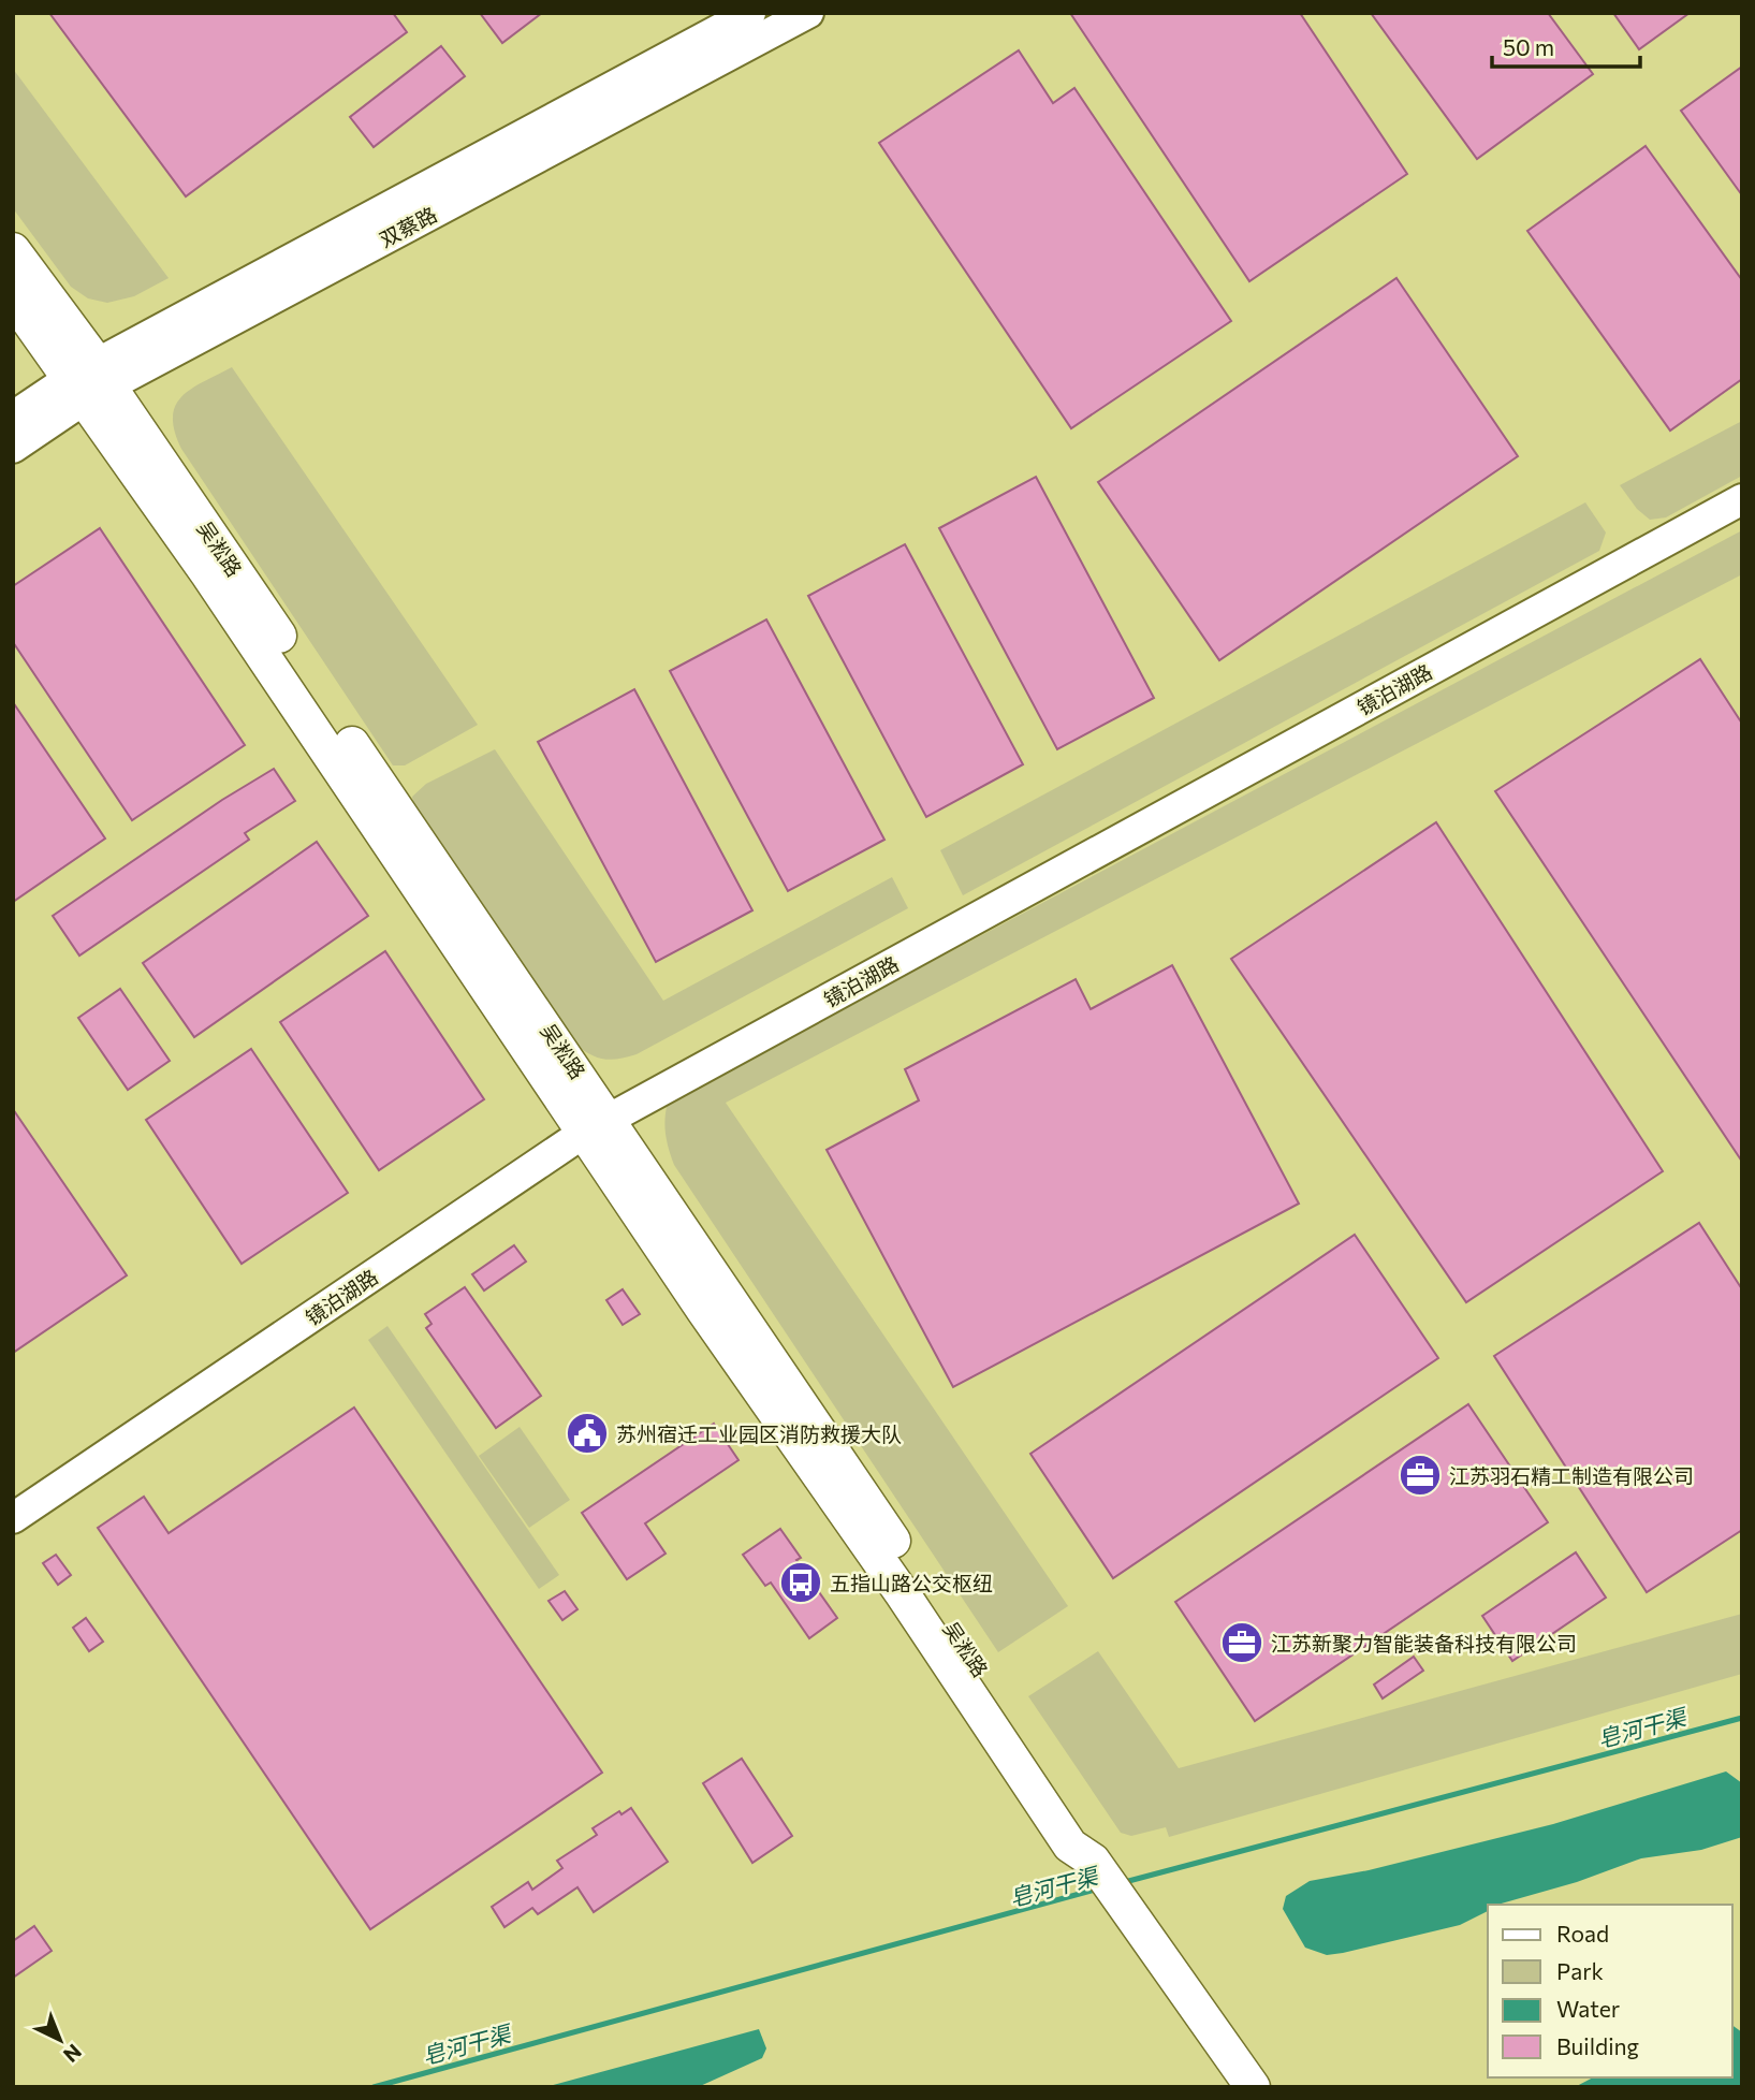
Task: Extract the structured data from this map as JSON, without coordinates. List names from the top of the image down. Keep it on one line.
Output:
{"streets":{"main road":["吴淞路"],"street":["双蔡路","镜泊湖路"]},"crossings":[["双蔡路","吴淞路"],["吴淞路","镜泊湖路"]],"water":["皂河干渠"],"places":{"public building":["苏州宿迁工业园区消防救援大队"],"office":["江苏羽石精工制造有限公司","江苏新聚力智能装备科技有限公司"],"bus stop":["五指山路公交枢纽"]},"legend":["Road","Park","Water","Building"],"scale_bar":"50 m","north":"bottom right"}
